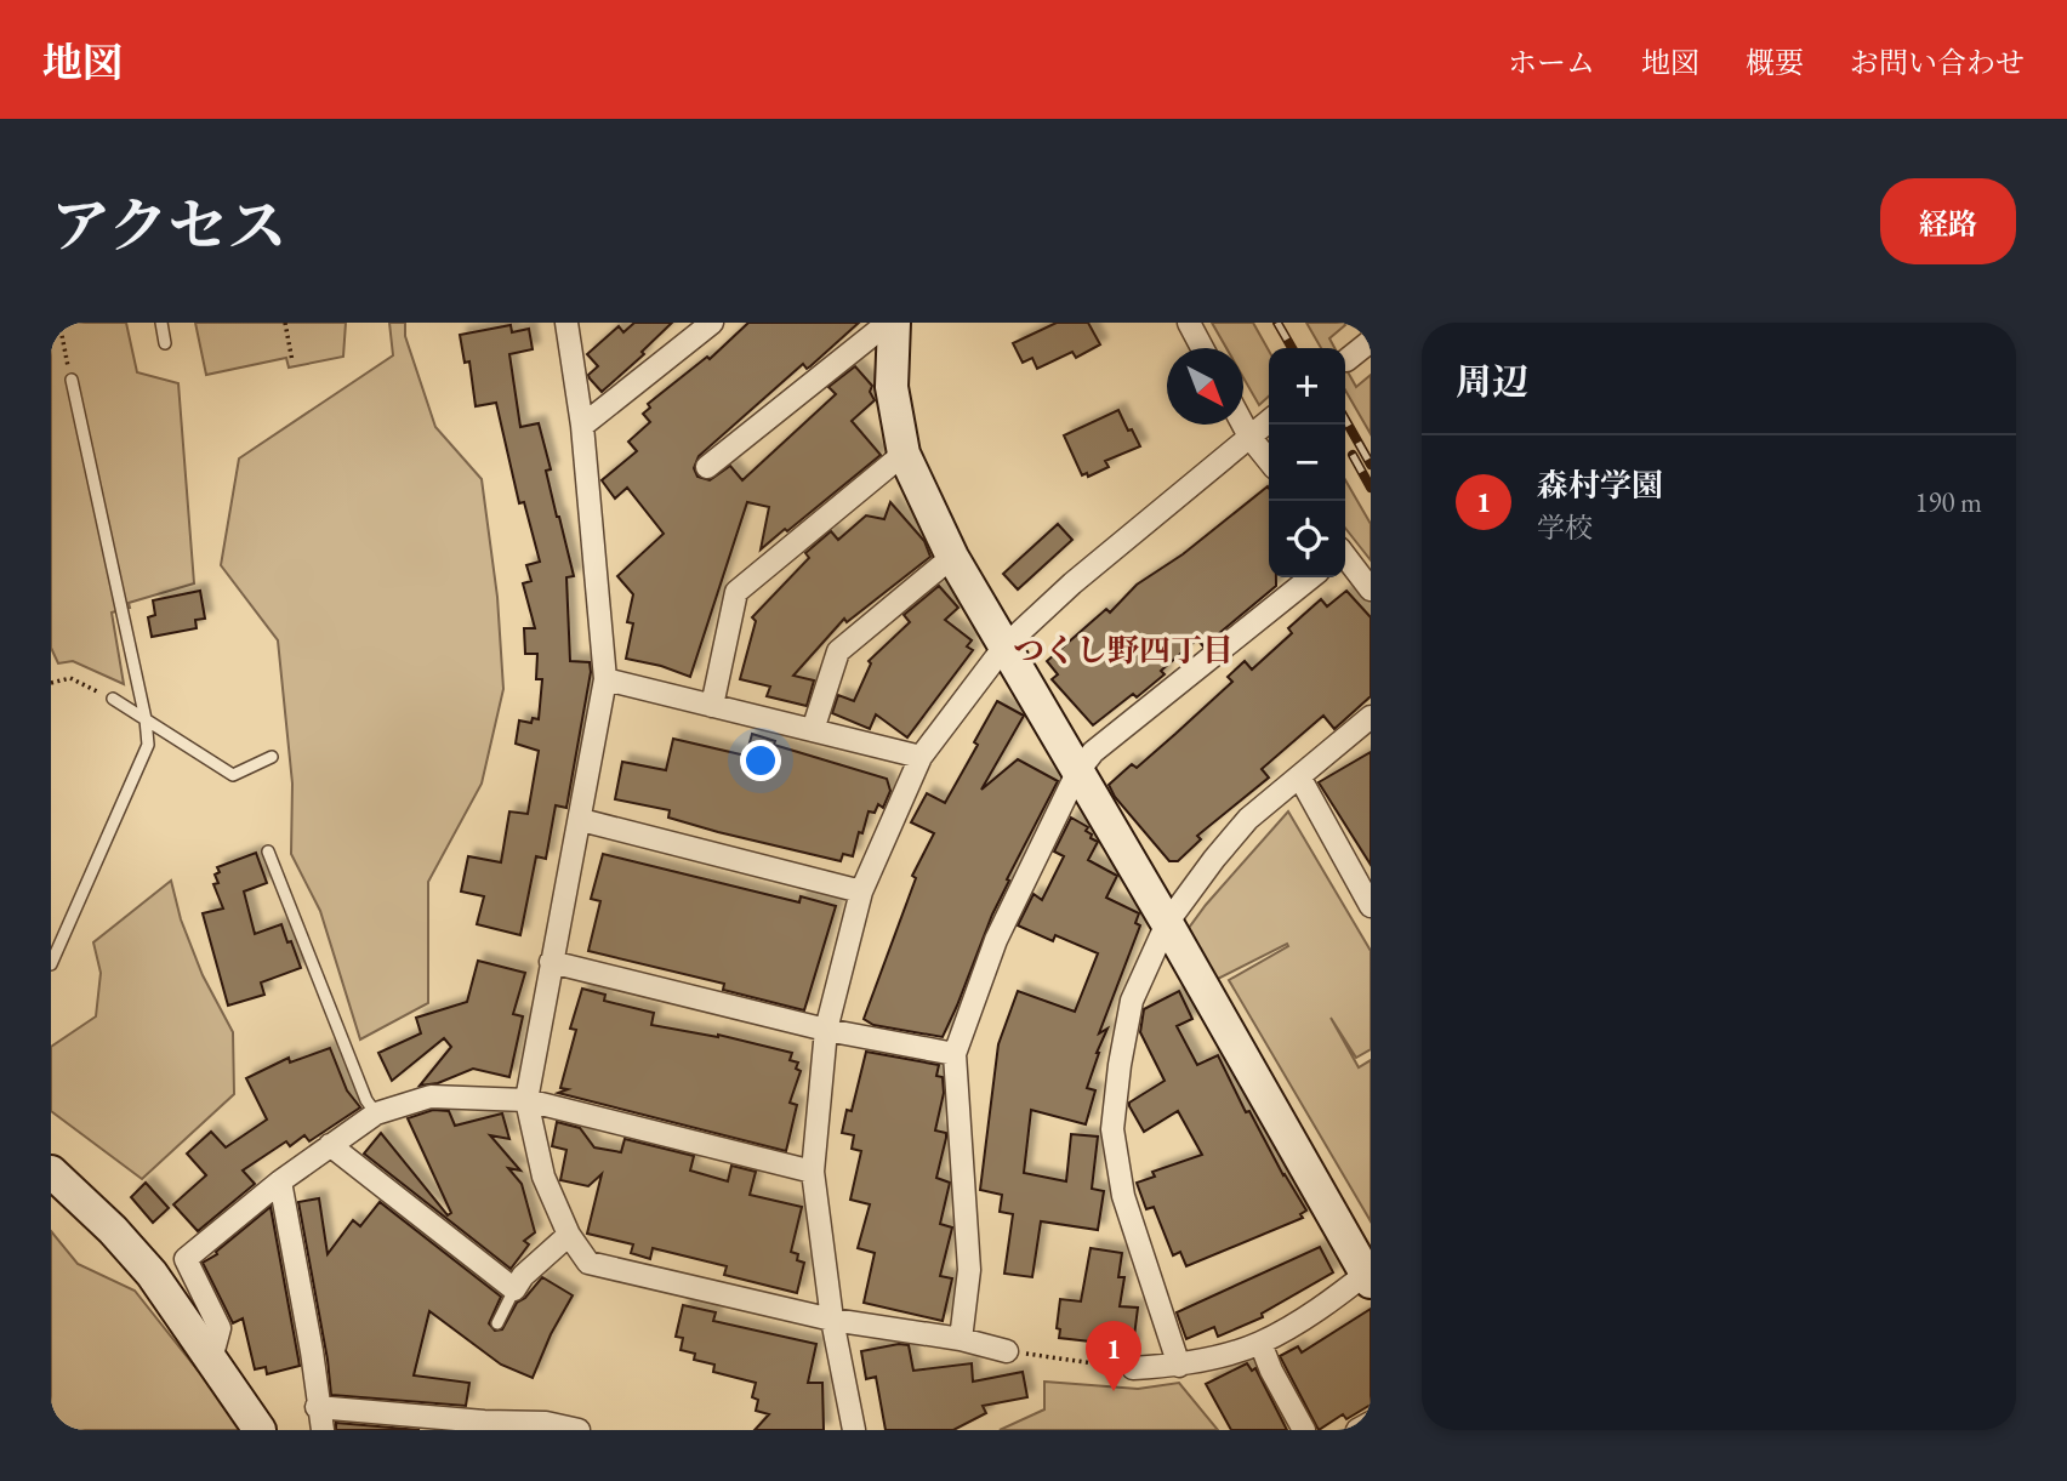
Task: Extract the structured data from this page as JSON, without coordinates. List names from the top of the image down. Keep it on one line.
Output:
{"districts":["つくし野四丁目"],"north":"bottom right","page":{"header":"地図","nav":["ホーム","地図","概要","お問い合わせ"],"title":"アクセス","buttons":"経路","heading":"周辺","map_buttons":["+","−"],"list":[{"mark":"1","name":"森村学園","note":"学校","value":"190 m"}],"pins":"1"}}
